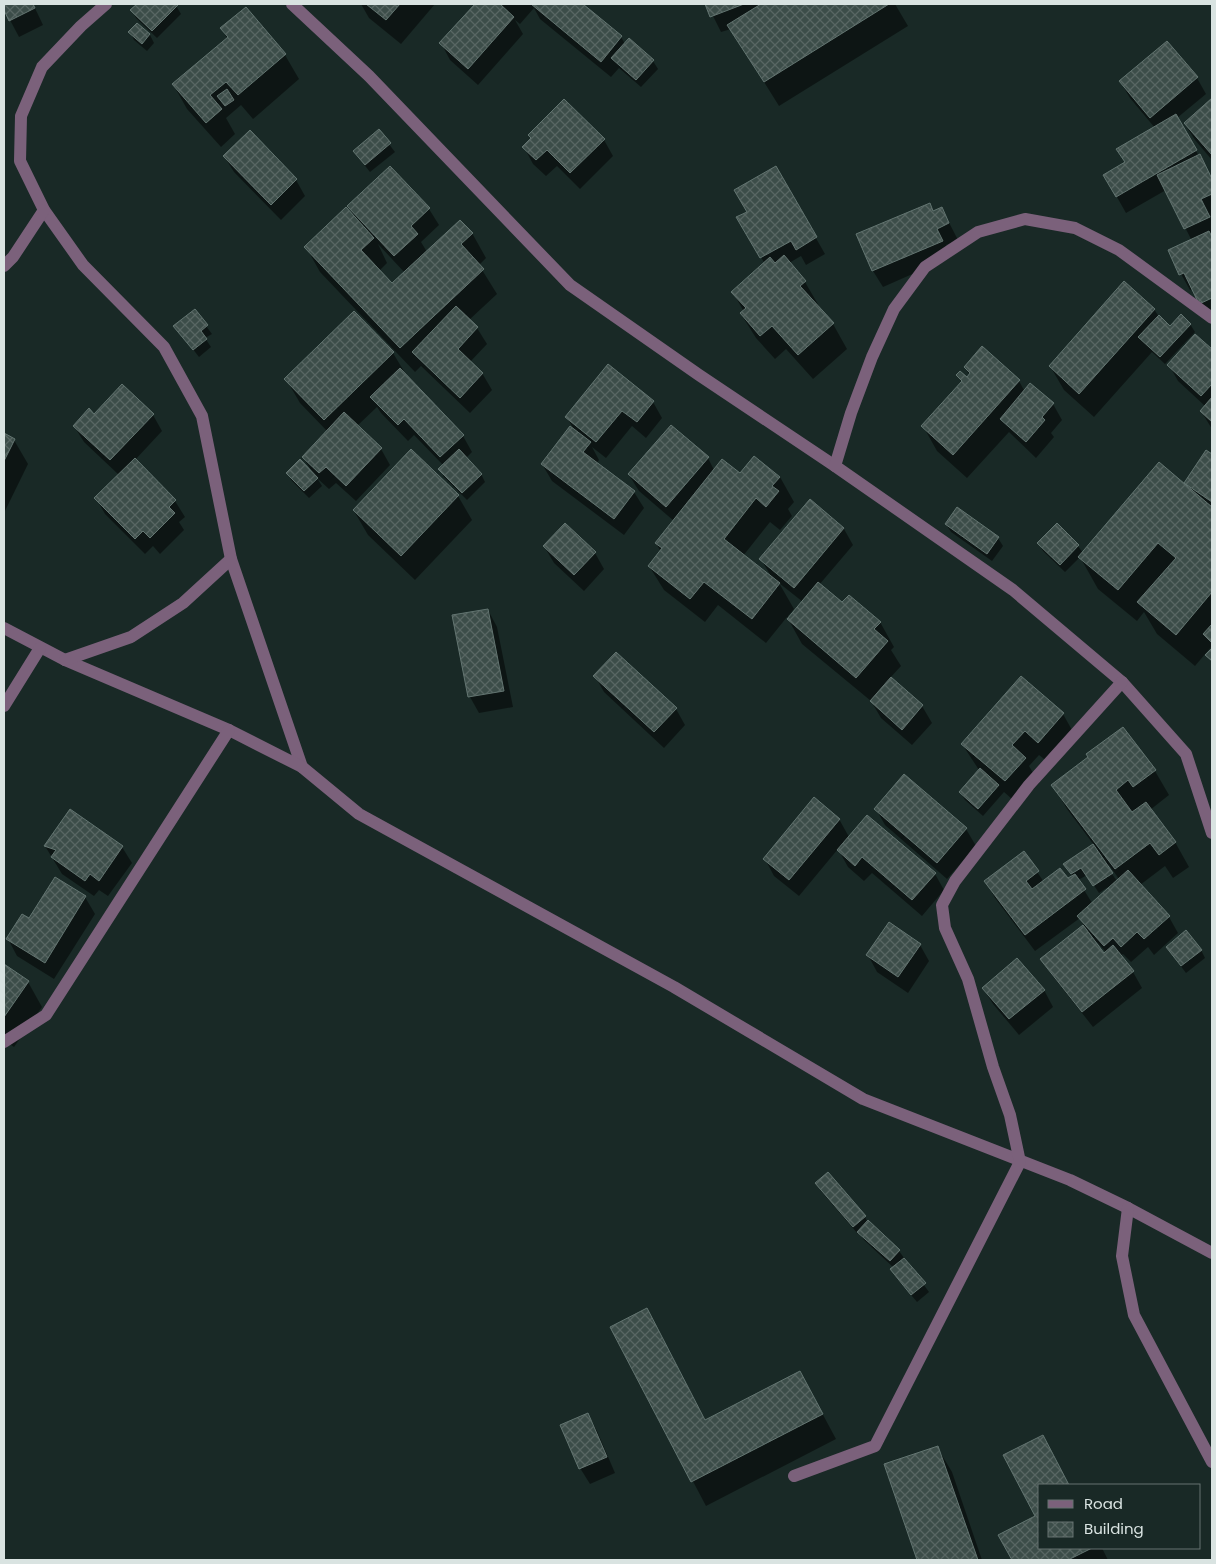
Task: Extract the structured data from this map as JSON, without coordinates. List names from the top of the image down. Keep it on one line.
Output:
{"legend":["Road","Building"]}
